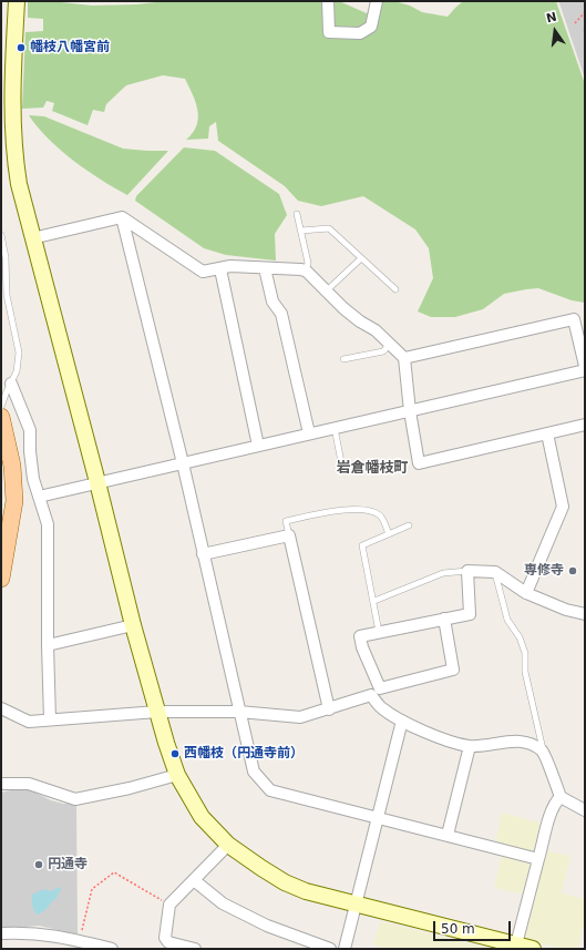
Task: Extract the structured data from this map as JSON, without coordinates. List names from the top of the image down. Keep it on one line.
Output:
{"districts":["岩倉幡枝町"],"places":["幡枝八幡宮前","専修寺","西幡枝（円通寺前）","円通寺"],"scale_bar":"50 m","north":"top"}
